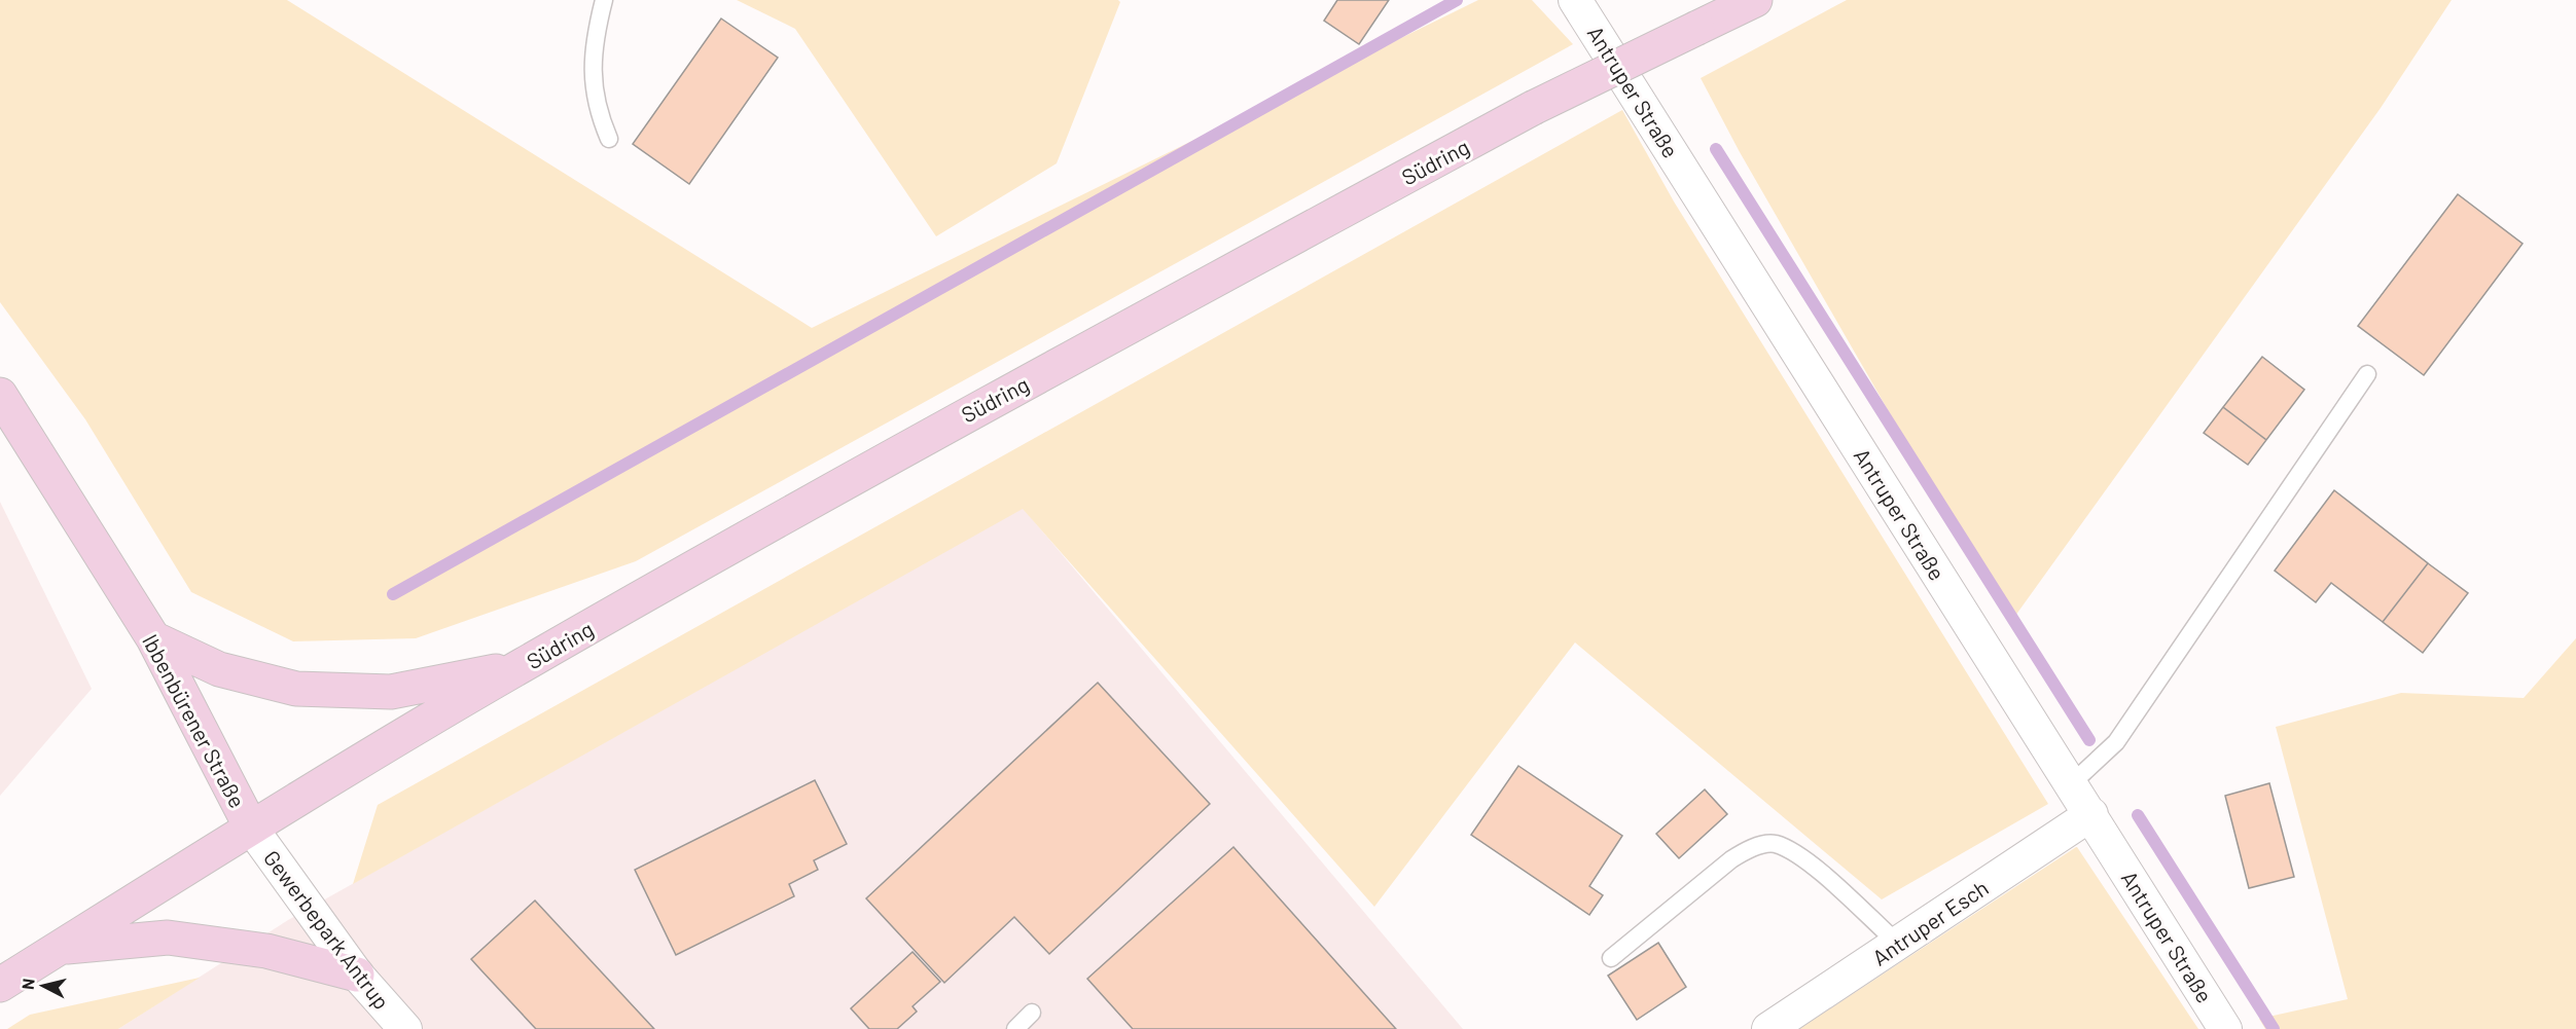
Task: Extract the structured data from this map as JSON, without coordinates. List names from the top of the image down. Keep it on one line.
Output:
{"streets":{"main road":["Südring","Ibbenbürener Straße"],"street":["Antruper Straße","Antruper Esch","Gewerbepark Antrup"]},"crossings":[["Antruper Straße","Antruper Esch"],["Südring","Ibbenbürener Straße"],["Südring","Gewerbepark Antrup"],["Ibbenbürener Straße","Gewerbepark Antrup"]],"north":"left"}
